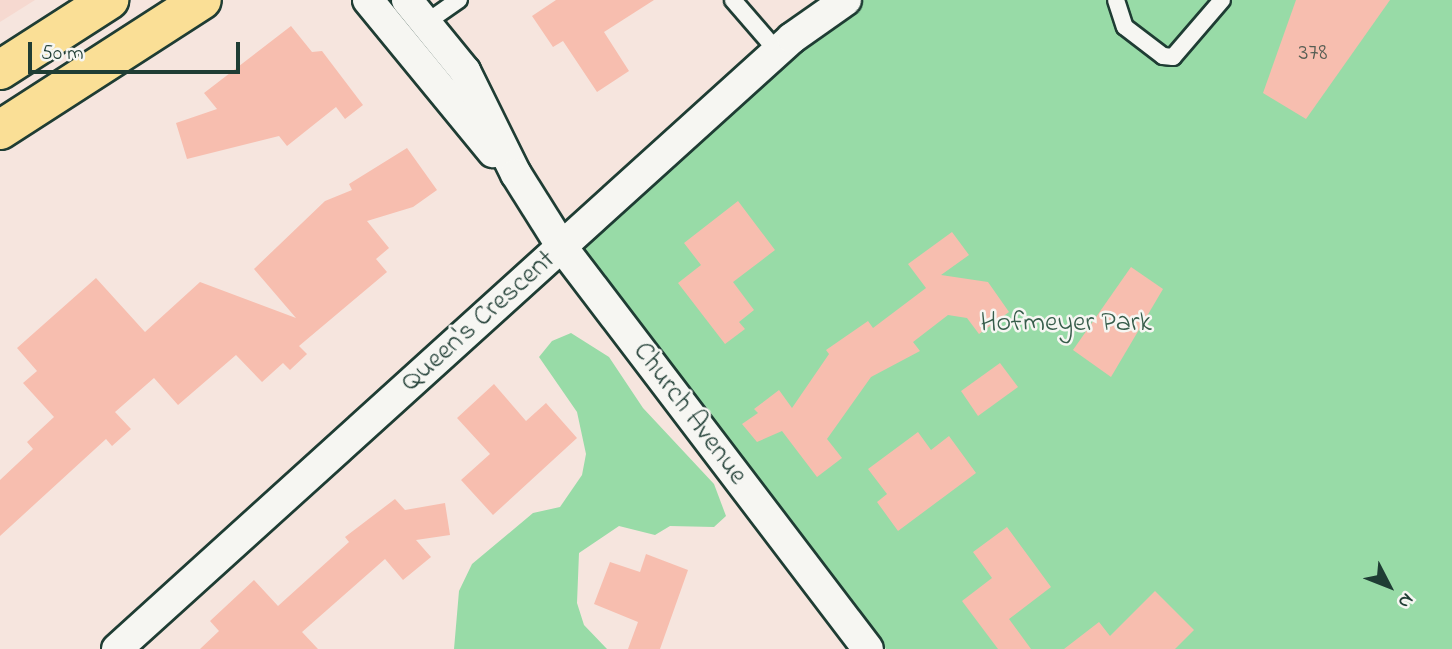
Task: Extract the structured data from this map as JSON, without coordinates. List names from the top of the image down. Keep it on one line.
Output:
{"streets":{"street":["Queen's Crescent","Church Avenue"]},"crossings":[["Queen's Crescent","Church Avenue"]],"parks":["Hofmeyer Park"],"house_numbers":["378"],"scale_bar":"50 m","north":"bottom right"}
